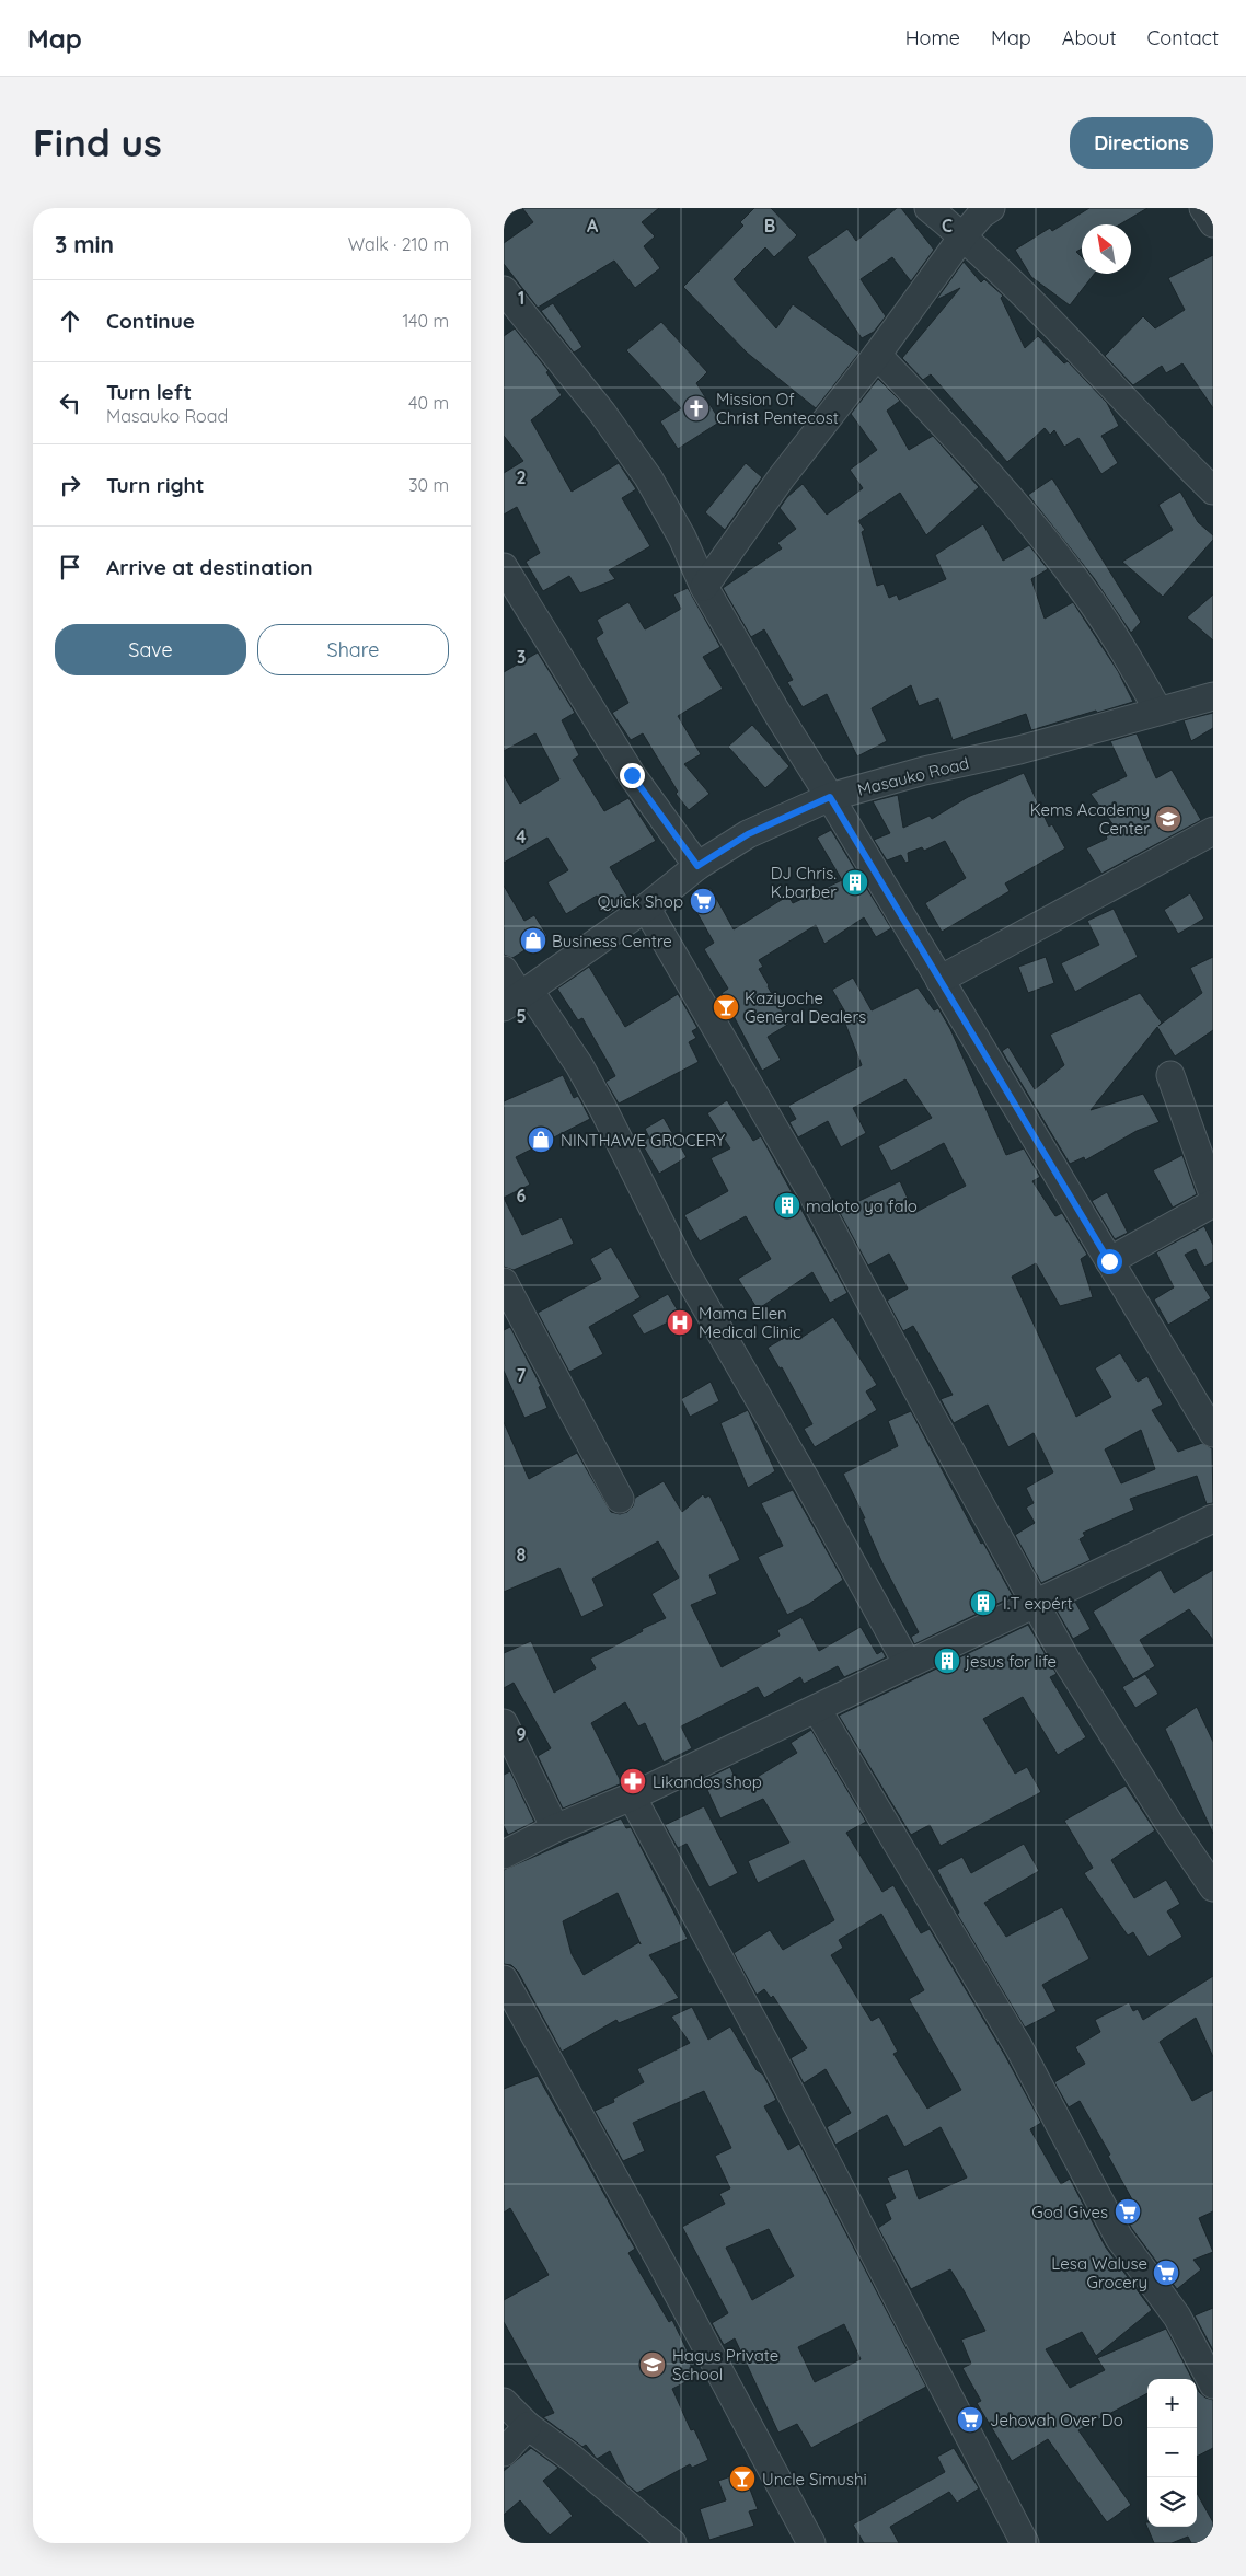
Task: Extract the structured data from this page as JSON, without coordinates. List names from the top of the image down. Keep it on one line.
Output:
{"streets":{"street":["Masauko Road"]},"places":{"church":["Mission Of Christ Pentecost"],"school or university":["Kems Academy Center","Hagus Private School"],"building":["DJ Chris. K.barber","maloto ya falo","I.T expért","jesus for life"],"supermarket":["Quick Shop","God Gives","Lesa Waluse Grocery","Jehovah Over Do"],"shop":["Business Centre","NINTHAWE GROCERY"],"bar":["Kaziyoche General Dealers","Uncle Simushi"],"hospital":["Mama Ellen Medical Clinic"],"pharmacy":["Likandos shop"]},"north":"top left","page":{"header":"Map","nav":["Home","Map","About","Contact"],"buttons":["Directions",["Save","Share"]],"title":"Find us","heading":["3 min","Walk · 210 m"],"list":[["Continue","140 m"],["Turn left","Masauko Road","40 m"],["Turn right","30 m"],"Arrive at destination"],"map_buttons":["+","−"]},"grid":{"columns":["A","B","C"],"rows":["1","2","3","4","5","6","7","8","9"]}}
